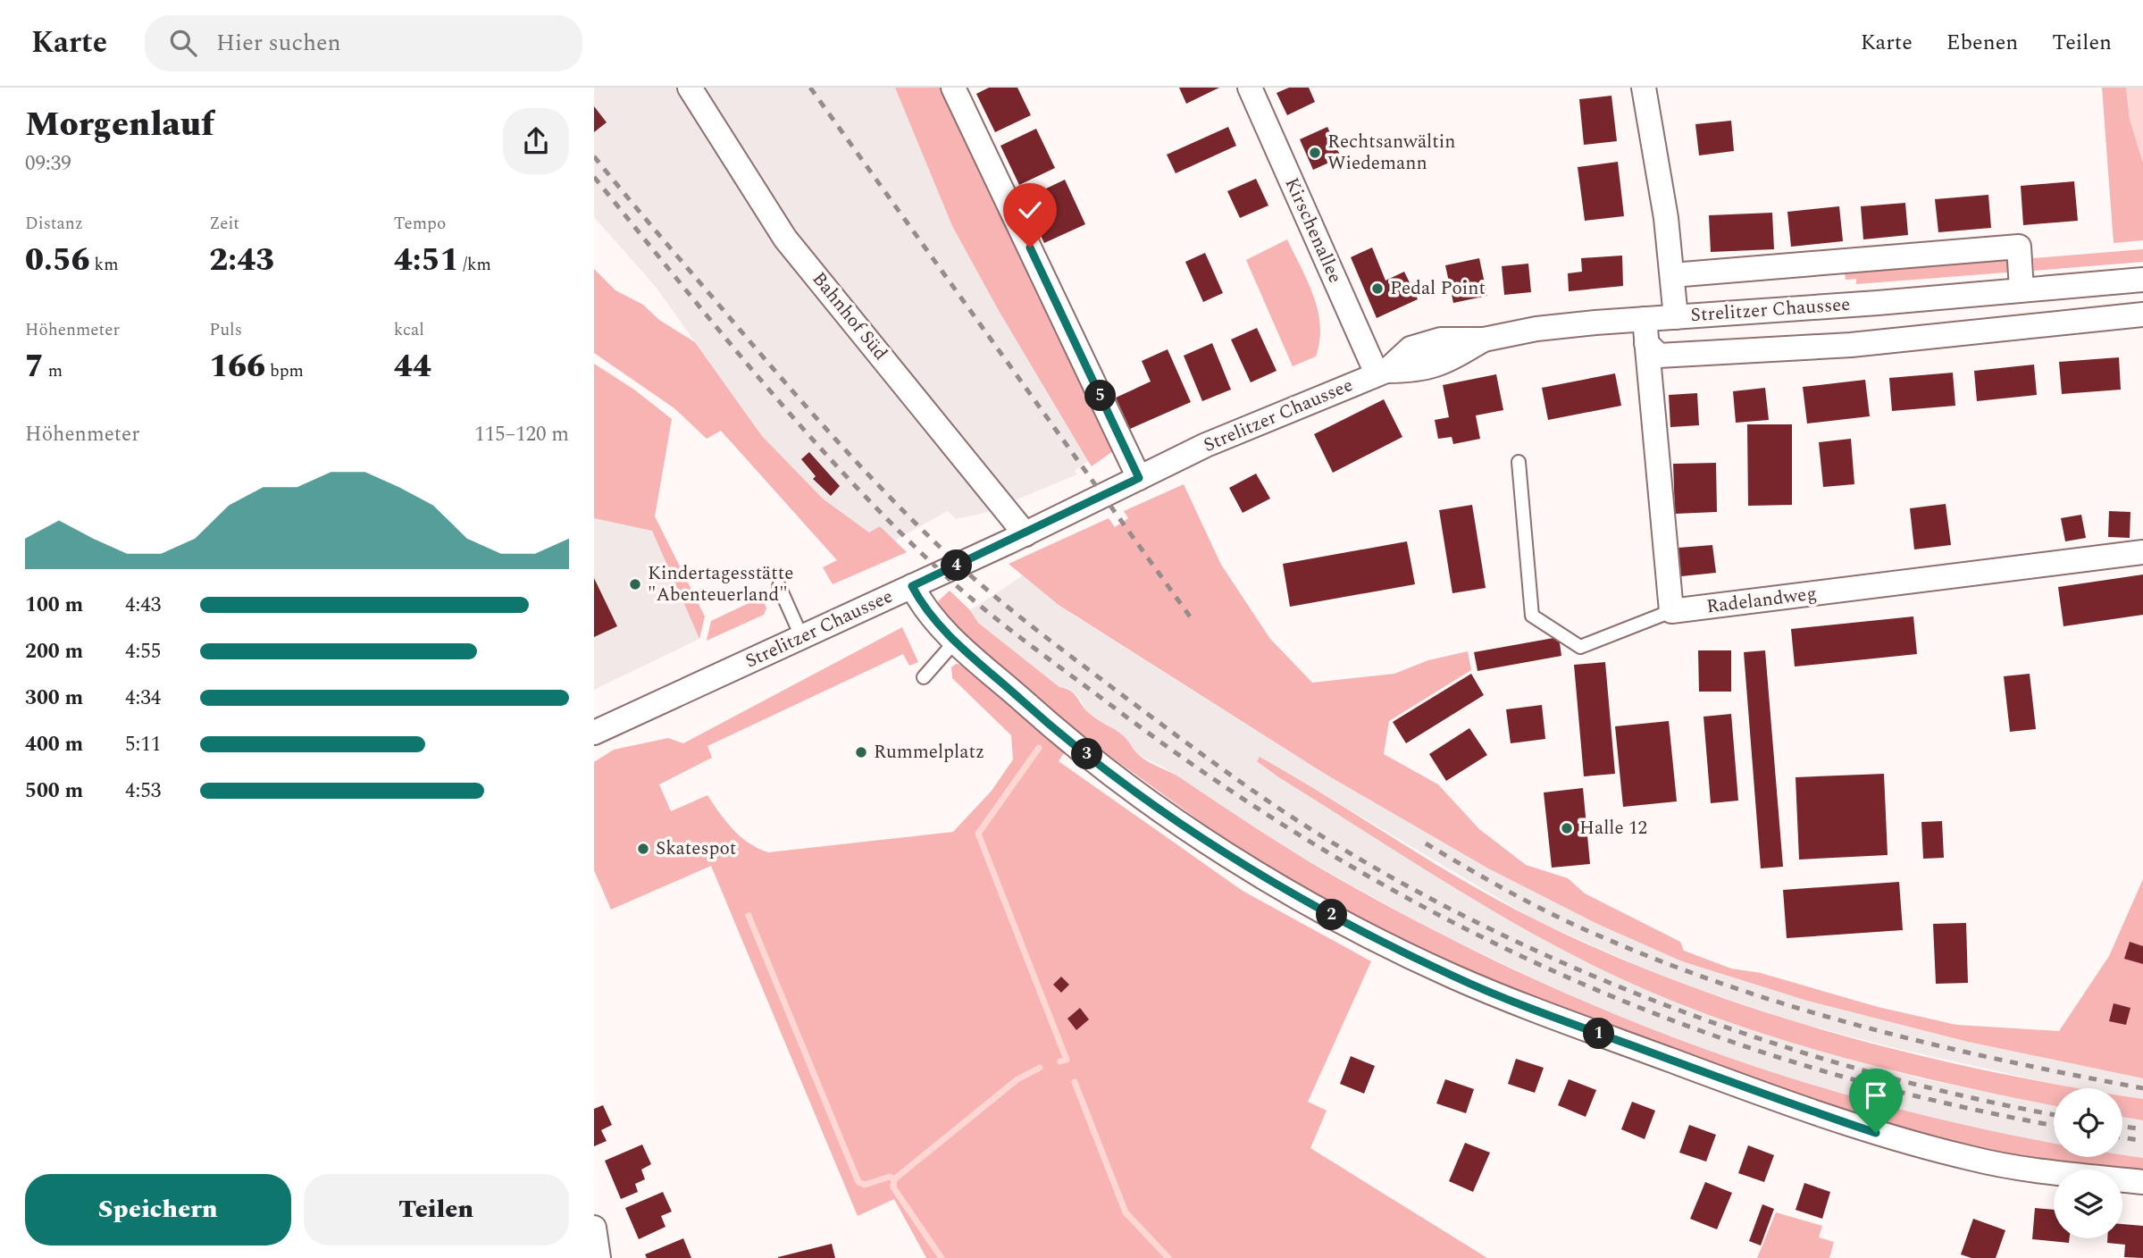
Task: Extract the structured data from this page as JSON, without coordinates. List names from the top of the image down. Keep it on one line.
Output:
{"streets":{"street":["Kirschenallee","Strelitzer Chaussee","Bahnhof Süd","Radelandweg"]},"crossings":[["Kirschenallee","Strelitzer Chaussee"],["Strelitzer Chaussee","Bahnhof Süd"]],"places":["Rechtsanwältin Wiedemann","Pedal Point","Kindertagesstätte \"Abenteuerland\"","Rummelplatz","Halle 12","Skatespot"],"page":{"header":"Karte","search":"Hier suchen","nav":["Karte","Ebenen","Teilen"],"heading":["Morgenlauf","09:39"],"stats":[["Distanz","0.56 km"],["Zeit","2:43"],["Tempo","4:51 /km"],["Höhenmeter","7 m"],["Puls","166 bpm"],["kcal","44"]],"pins":["5","4","3","2","1"],"chart":["Höhenmeter","115–120 m"],"list":[{"name":"100 m","note":"4:43"},{"name":"200 m","note":"4:55"},{"name":"300 m","note":"4:34"},{"name":"400 m","note":"5:11"},{"name":"500 m","note":"4:53"}],"buttons":["Speichern","Teilen"]}}
